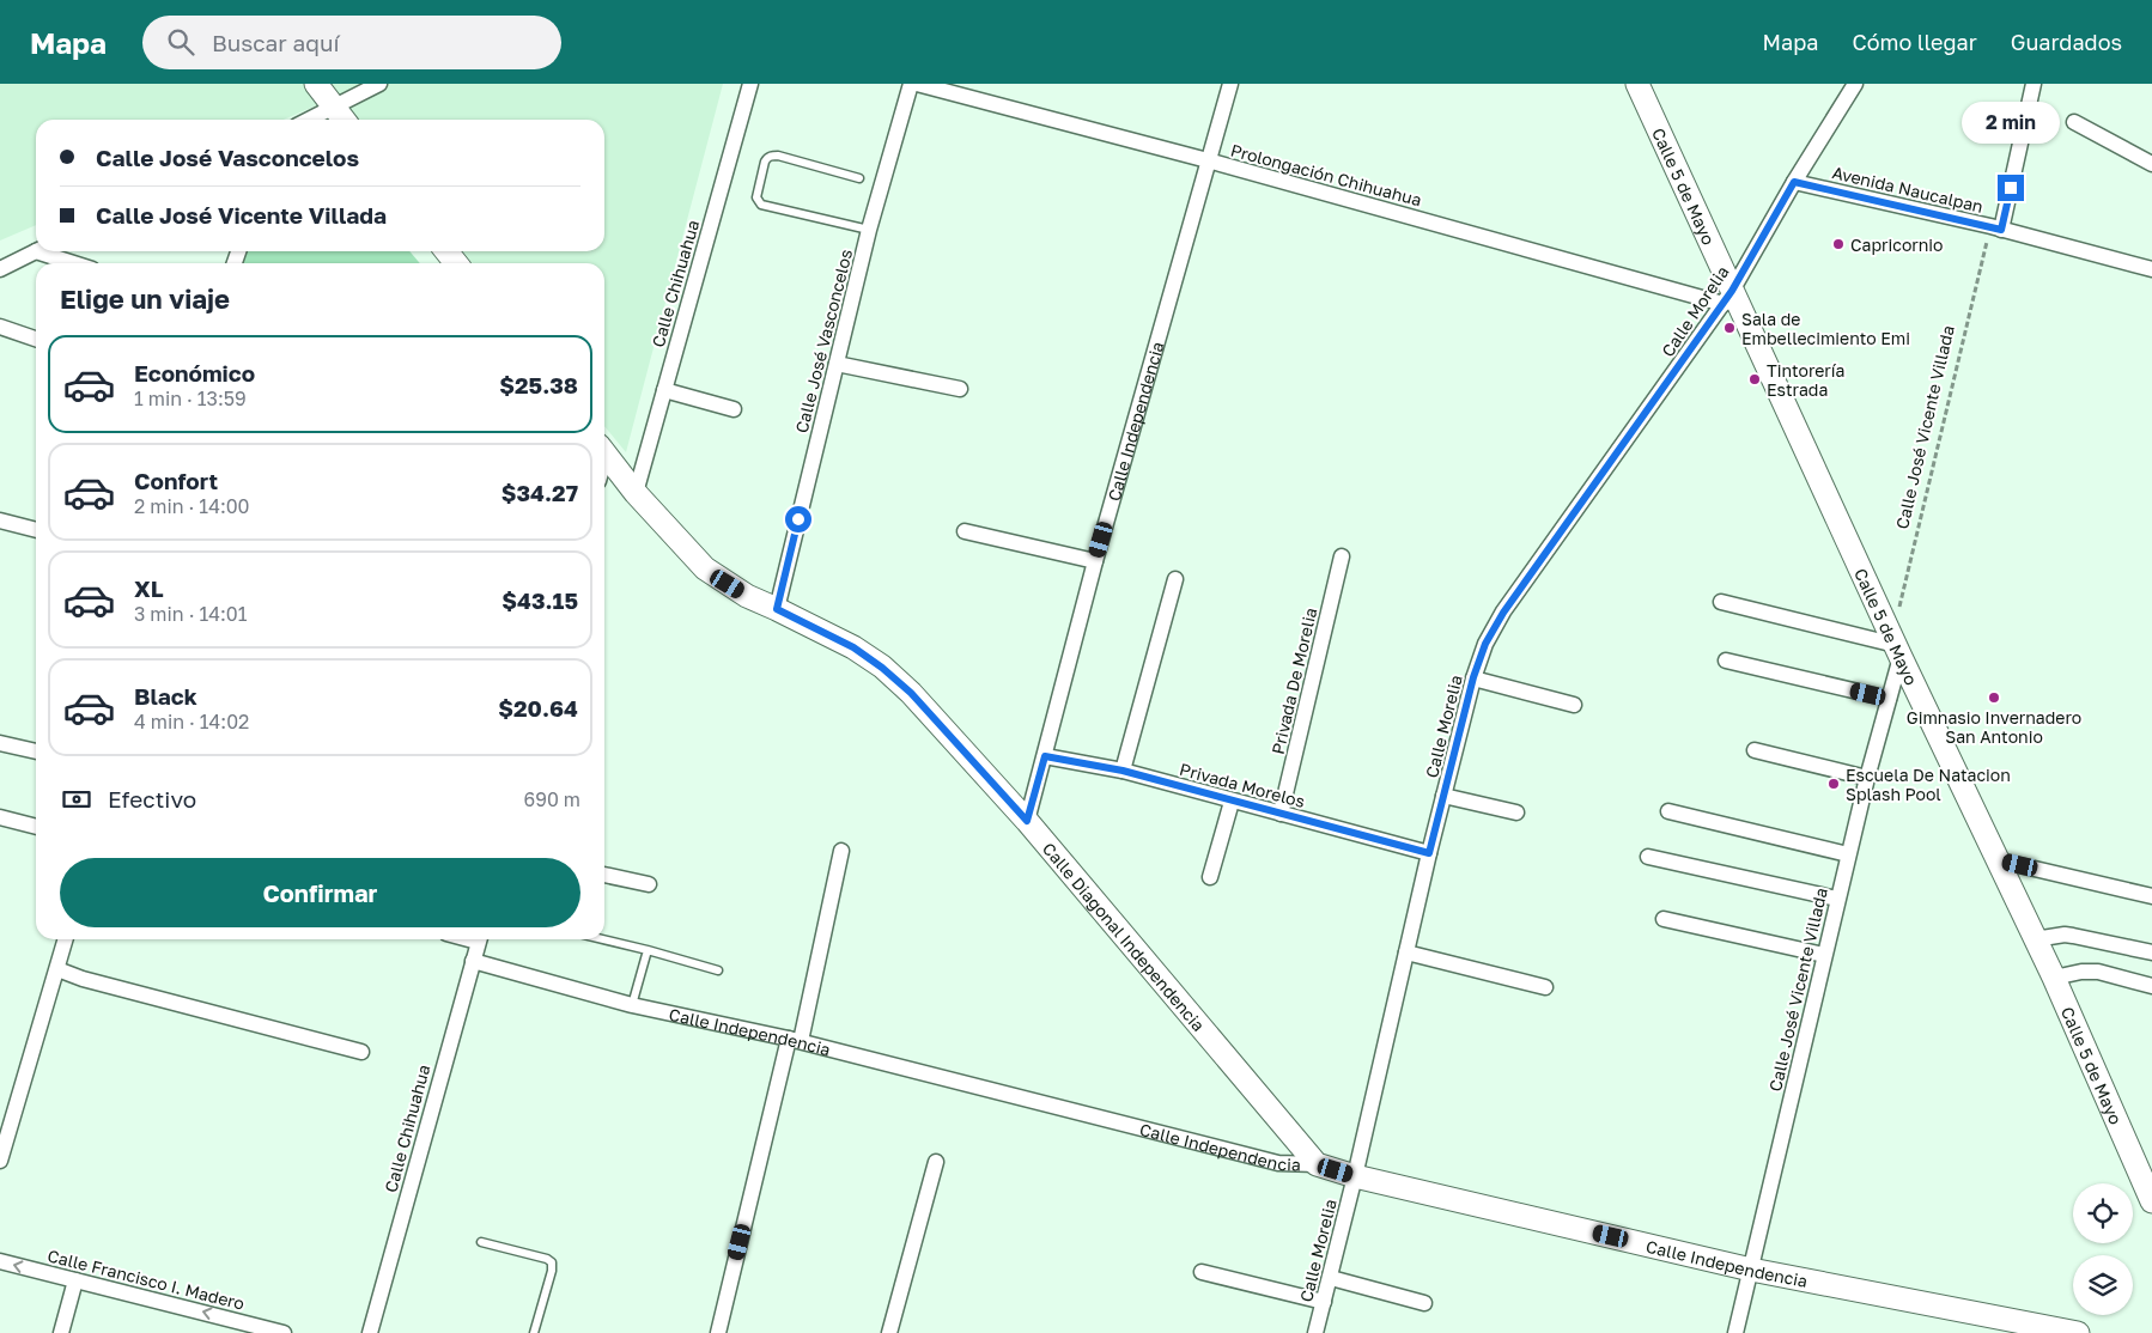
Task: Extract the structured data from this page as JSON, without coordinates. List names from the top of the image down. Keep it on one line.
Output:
{"streets":{"main road":["Calle 5 de Mayo","Calle Independencia","Calle Diagonal Independencia"],"street":["Prolongación Chihuahua","Avenida Naucalpan","Calle Chihuahua","Calle Morelia","Calle José Vasconcelos","Calle José Vicente Villada","Privada De Morelia","Privada Morelos","Calle Francisco I. Madero"]},"crossings":[["Prolongación Chihuahua","Calle 5 de Mayo"],["Prolongación Chihuahua","Calle Morelia"],["Prolongación Chihuahua","Calle Independencia"],["Calle 5 de Mayo","Calle Morelia"],["Calle 5 de Mayo","Calle José Vicente Villada"],["Avenida Naucalpan","Calle Morelia"],["Avenida Naucalpan","Calle José Vicente Villada"],["Calle Chihuahua","Calle Independencia"],["Calle Chihuahua","Calle Diagonal Independencia"],["Calle Morelia","Calle Independencia"],["Calle Morelia","Privada Morelos"],["Calle José Vasconcelos","Calle Diagonal Independencia"],["Calle Independencia","Calle José Vicente Villada"],["Calle Independencia","Privada Morelos"],["Calle Independencia","Calle Diagonal Independencia"],["Privada De Morelia","Privada Morelos"]],"one_way":["Calle Francisco I. Madero"],"places":["Capricornio","Sala de Embellecimiento Emi","Tintorería Estrada","Gimnasio Invernadero San Antonio","Escuela De Natacion Splash Pool"],"page":{"header":"Mapa","search":"Buscar aquí","nav":["Mapa","Cómo llegar","Guardados"],"bubble":"2 min","banner":["Calle José Vasconcelos","Calle José Vicente Villada"],"heading":"Elige un viaje","list":[{"name":"Económico","note":"1 min · 13:59","value":"$25.38"},{"name":"Confort","note":"2 min · 14:00","value":"$34.27"},{"name":"XL","note":"3 min · 14:01","value":"$43.15"},{"name":"Black","note":"4 min · 14:02","value":"$20.64"}],"pay":["Efectivo","690 m"],"buttons":"Confirmar"}}
